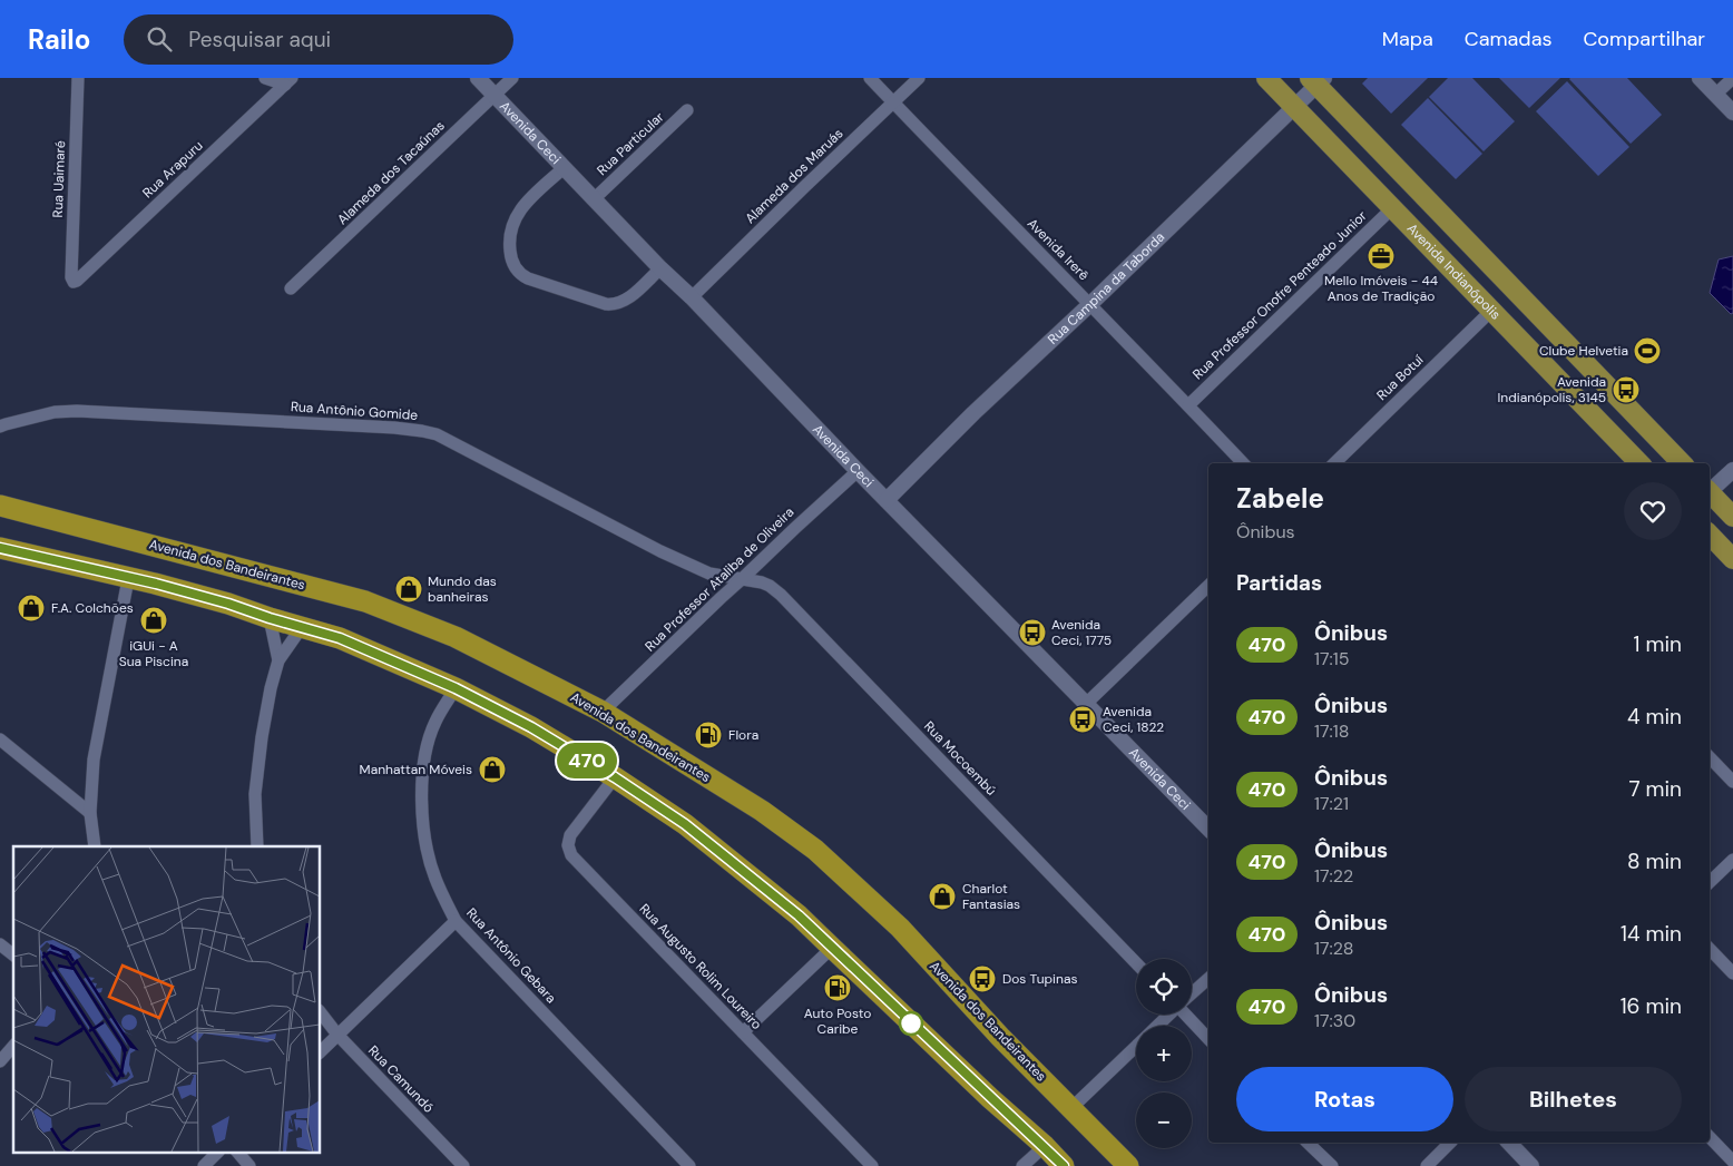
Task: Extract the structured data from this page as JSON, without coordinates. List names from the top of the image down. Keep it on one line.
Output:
{"streets":{"highway":["Avenida dos Bandeirantes"],"main road":["Avenida Indianópolis"],"street":["Avenida Ceci","Rua Particular","Rua Arapuru","Alameda dos Tacaúnas","Alameda dos Maruás","Rua Uaimaré","Avenida Irerê","Rua Campina da Taborda","Rua Professor Onofre Penteado Junior","Rua Botuí","Rua Antônio Gomide","Rua Professor Ataliba de Oliveira","Rua Mocoembú","Rua Antônio Gebara","Rua Augusto Rolim Loureiro","Rua Camundó"]},"crossings":[["Avenida Ceci","Rua Particular"],["Avenida Ceci","Alameda dos Tacaúnas"],["Avenida Ceci","Alameda dos Maruás"],["Avenida Ceci","Rua Campina da Taborda"],["Avenida Ceci","Rua Professor Ataliba de Oliveira"],["Rua Arapuru","Rua Uaimaré"],["Alameda dos Maruás","Avenida Irerê"],["Avenida Irerê","Rua Campina da Taborda"],["Avenida Irerê","Rua Professor Onofre Penteado Junior"],["Avenida Indianópolis","Rua Campina da Taborda"],["Avenida Indianópolis","Rua Professor Onofre Penteado Junior"],["Avenida Indianópolis","Rua Botuí"],["Rua Antônio Gomide","Rua Professor Ataliba de Oliveira"],["Rua Antônio Gomide","Rua Mocoembú"],["Avenida dos Bandeirantes","Rua Professor Ataliba de Oliveira"],["Rua Professor Ataliba de Oliveira","Rua Mocoembú"]],"places":{"office":["Mello Imóveis - 44 Anos de Tradição"],"sports":["Clube Helvetia"],"bus stop":["Avenida Indianópolis, 3145","Avenida Ceci, 1775","Avenida Ceci, 1822","Dos Tupinas"],"shop":["Mundo das banheiras","F.A. Colchões","iGUi - A Sua Piscina","Manhattan Móveis","Charlot Fantasias"],"fuel station":["Flora","Auto Posto Caribe"]},"lines":["bus line 470"],"page":{"header":"Railo","search":"Pesquisar aqui","nav":["Mapa","Camadas","Compartilhar"],"on_map":"470","heading":[["Zabele","Ônibus"],"Partidas"],"list":[{"mark":"470","name":"Ônibus","note":"17:15","value":"1 min"},{"mark":"470","name":"Ônibus","note":"17:18","value":"4 min"},{"mark":"470","name":"Ônibus","note":"17:21","value":"7 min"},{"mark":"470","name":"Ônibus","note":"17:22","value":"8 min"},{"mark":"470","name":"Ônibus","note":"17:28","value":"14 min"},{"mark":"470","name":"Ônibus","note":"17:30","value":"16 min"}],"map_buttons":["+","−"],"buttons":["Rotas","Bilhetes"]}}
